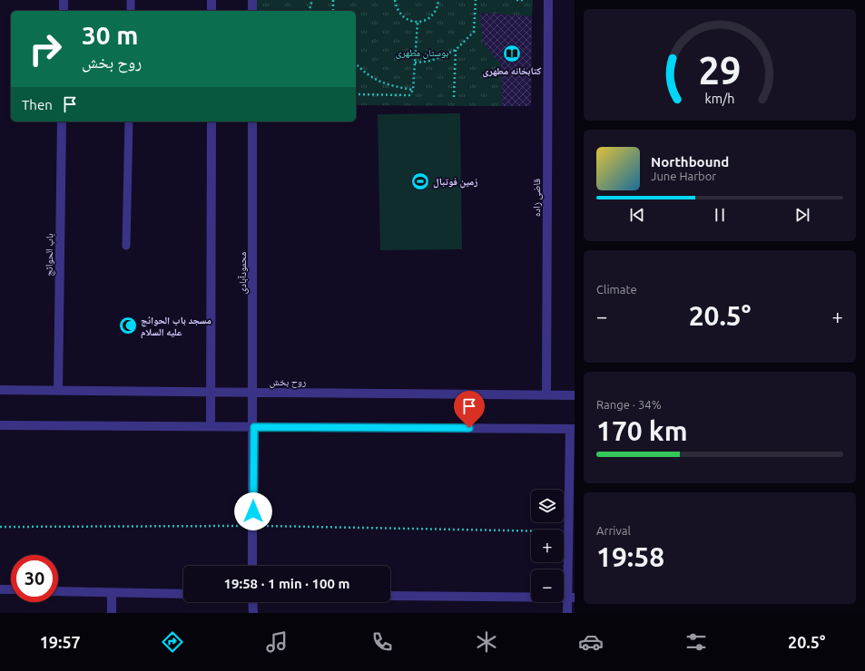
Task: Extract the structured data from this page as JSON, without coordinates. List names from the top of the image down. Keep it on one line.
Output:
{"streets":{"street":["قاضی زاده","باب الحوائج","محمودآبادی","روح بخش"]},"crossings":[["قاضی زاده","روح بخش"],["باب الحوائج","روح بخش"],["محمودآبادی","روح بخش"]],"parks":["بوستان مطهری"],"places":{"library":["کتابخانه مطهری"],"sports":["زمین فوتبال"],"mosque":["مسجد باب الحوائج علیه السلام"]},"page":{"turn":["30 m","روح بخش"],"then":"Then","song":["Northbound","June Harbor"],"tile":["Climate",["Range · 34%","170 km"],["Arrival","19:58"]],"heat":["−","20.5°","+"],"map_buttons":["+","−"],"limit":"30","trip":"19:58 · 1 min · 100 m","tabs":["19:57","20.5°"],"gauge":["29","km/h"]}}
